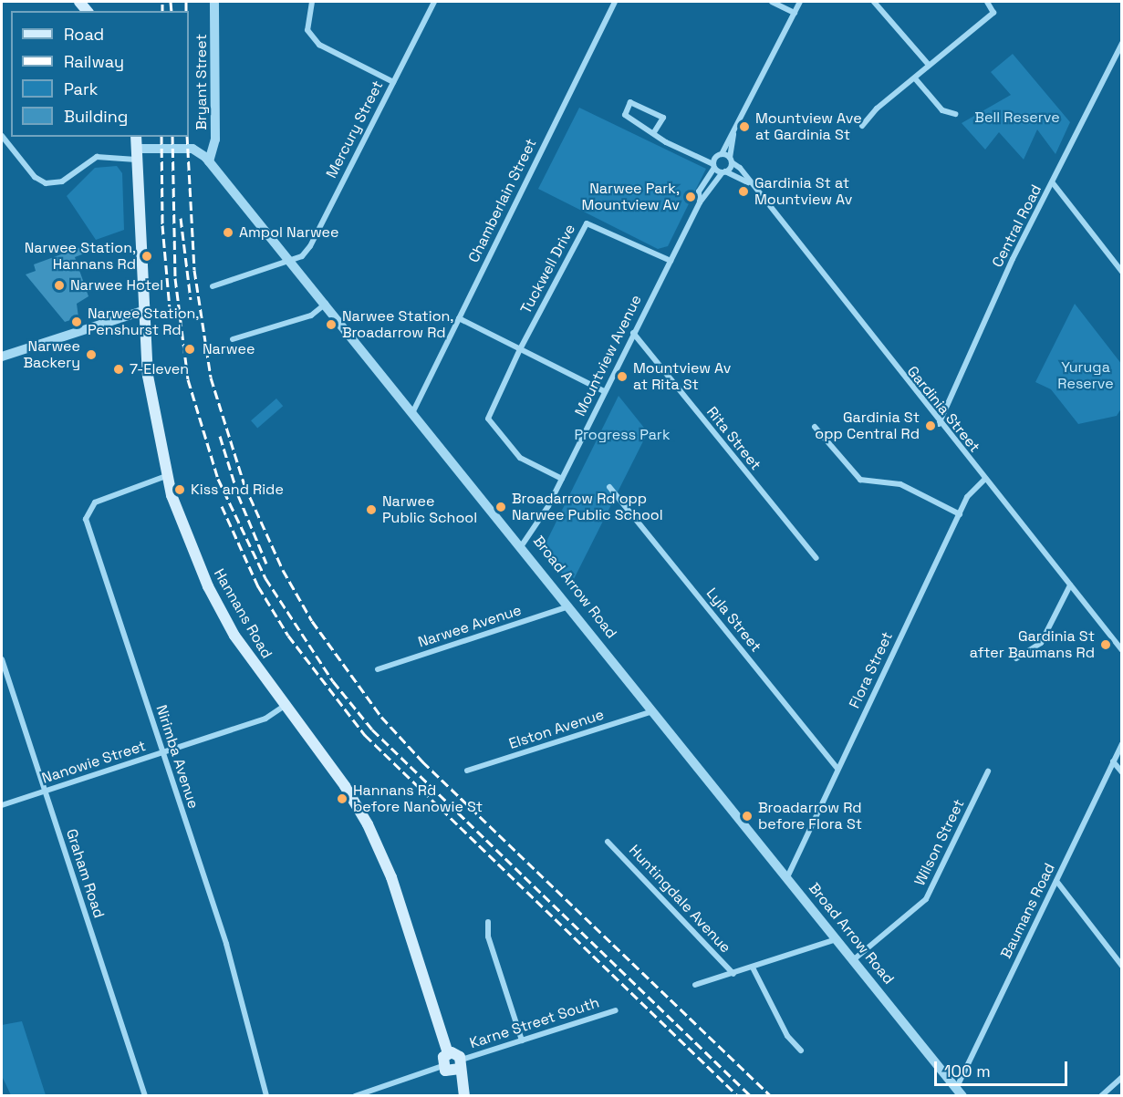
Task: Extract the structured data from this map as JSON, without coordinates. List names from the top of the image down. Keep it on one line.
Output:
{"streets":{"main road":["Hannans Road"],"street":["Bryant Street","Mercury Street","Chamberlain Street","Central Road","Tuckwell Drive","Mountview Avenue","Gardinia Street","Rita Street","Broad Arrow Road","Lyla Street","Narwee Avenue","Flora Street","Elston Avenue","Nirimba Avenue","Nanowie Street","Wilson Street","Graham Road","Huntingdale Avenue","Baumans Road","Karne Street South"]},"crossings":[["Bryant Street","Broad Arrow Road"],["Mercury Street","Broad Arrow Road"],["Chamberlain Street","Broad Arrow Road"],["Central Road","Gardinia Street"],["Tuckwell Drive","Mountview Avenue"],["Mountview Avenue","Gardinia Street"],["Mountview Avenue","Rita Street"],["Mountview Avenue","Broad Arrow Road"],["Gardinia Street","Flora Street"],["Broad Arrow Road","Hannans Road"],["Broad Arrow Road","Narwee Avenue"],["Broad Arrow Road","Flora Street"],["Broad Arrow Road","Elston Avenue"],["Broad Arrow Road","Wilson Street"],["Broad Arrow Road","Baumans Road"],["Hannans Road","Nirimba Avenue"],["Hannans Road","Nanowie Street"],["Hannans Road","Karne Street South"],["Lyla Street","Flora Street"],["Nirimba Avenue","Nanowie Street"],["Nanowie Street","Graham Road"]],"parks":["Bell Reserve","Yuruga Reserve","Progress Park"],"places":["Mountview Ave at Gardinia St","Gardinia St at Mountview Av","Narwee Park, Mountview Av","Ampol Narwee","Narwee Station, Hannans Rd","Narwee Hotel","Narwee Station, Penshurst Rd","Narwee Station, Broadarrow Rd","Narwee","Narwee Backery","7-Eleven","Mountview Av at Rita St","Gardinia St opp Central Rd","Kiss and Ride","Broadarrow Rd opp Narwee Public School","Narwee Public School","Gardinia St after Baumans Rd","Hannans Rd before Nanowie St","Broadarrow Rd before Flora St"],"legend":["Road","Railway","Park","Building"],"scale_bar":"100 m"}
